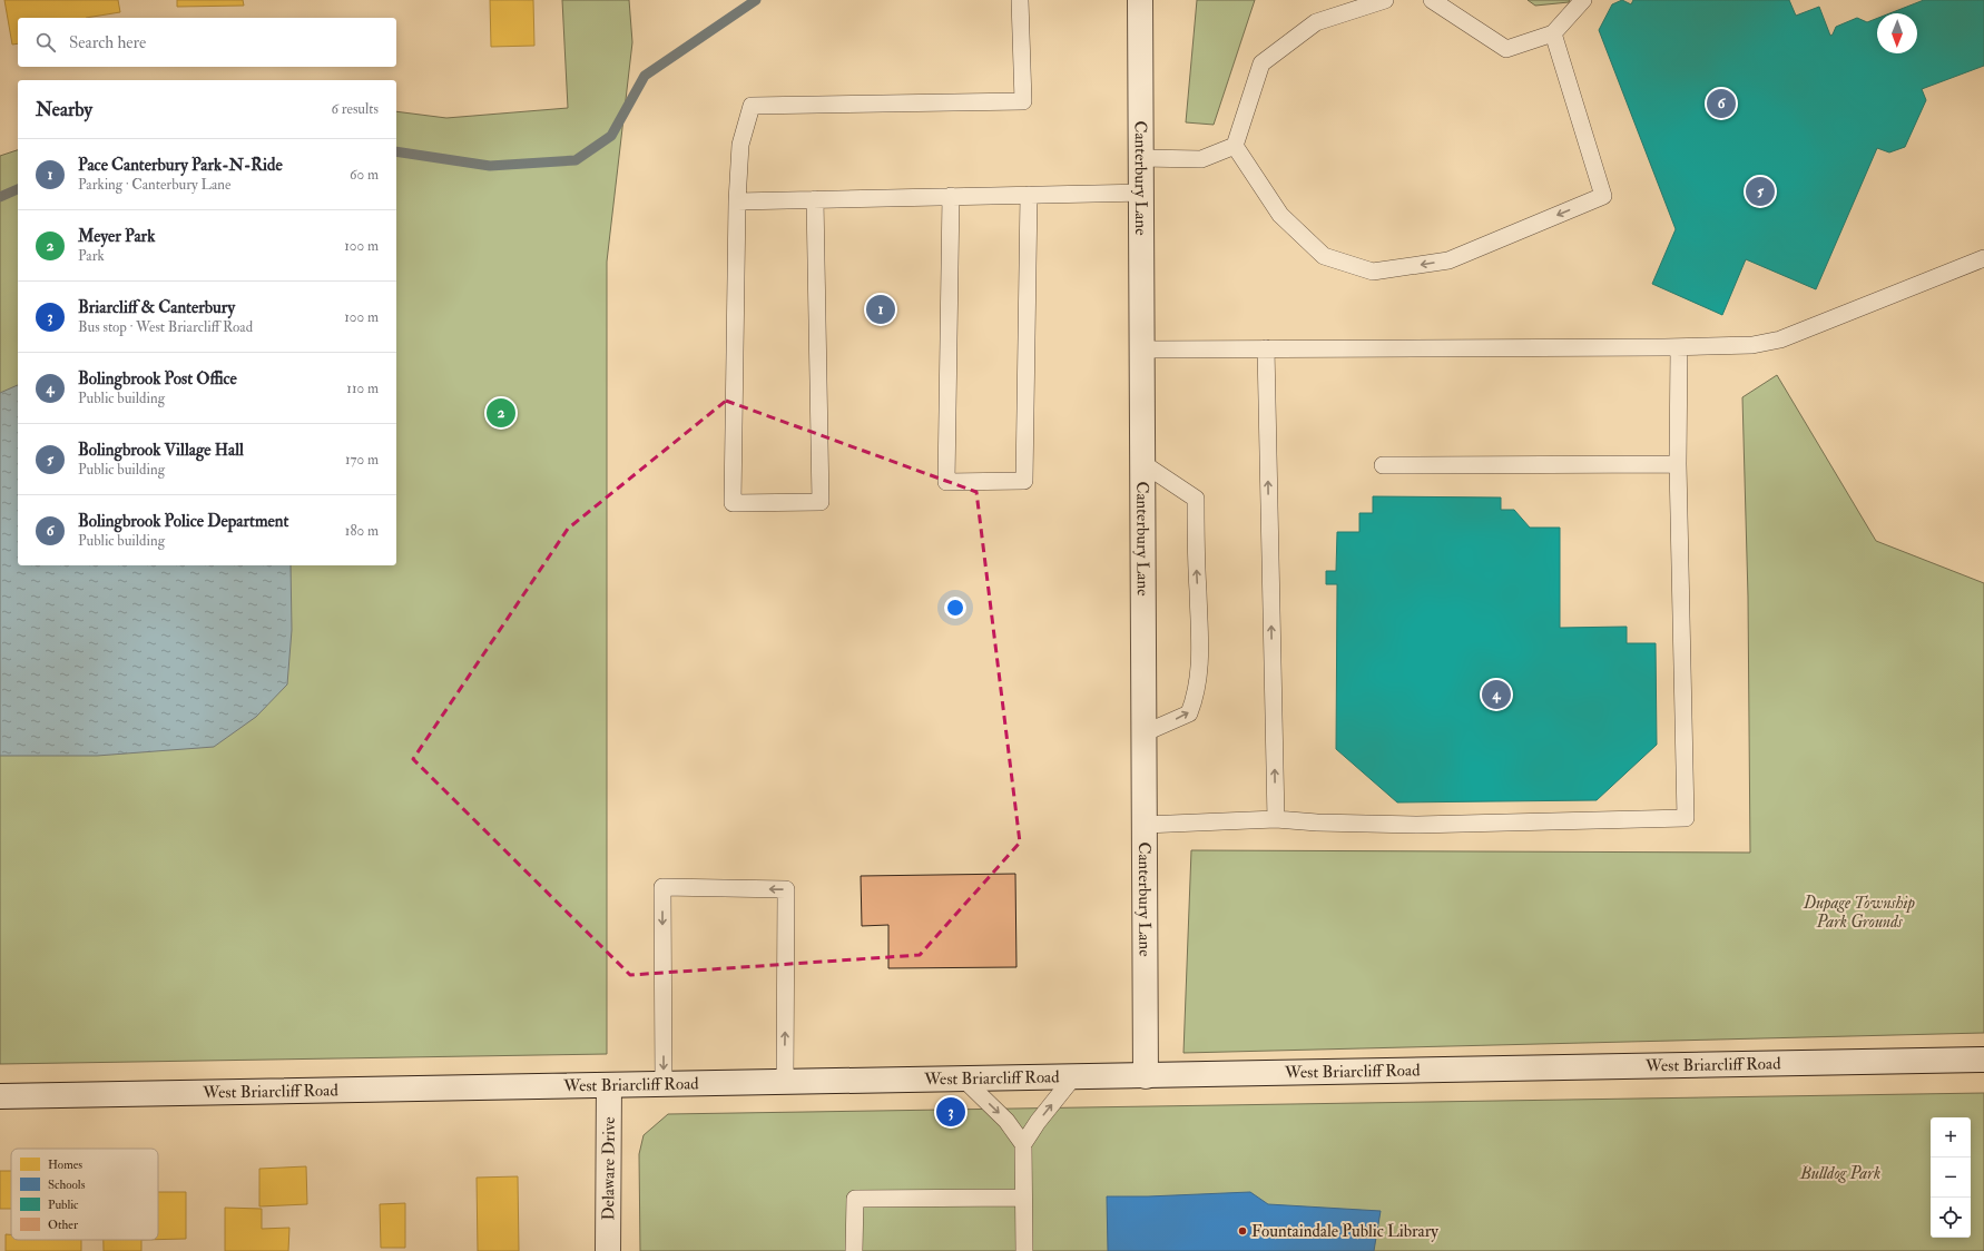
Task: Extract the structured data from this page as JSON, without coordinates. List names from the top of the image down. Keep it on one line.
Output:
{"streets":{"street":["Canterbury Lane","West Briarcliff Road","Delaware Drive"]},"crossings":[["Canterbury Lane","West Briarcliff Road"],["West Briarcliff Road","Delaware Drive"]],"parks":["Dupage Township Park Grounds","Bulldog Park"],"places":["Fountaindale Public Library"],"legend":["Homes","Schools","Public","Other"],"north":"bottom","page":{"search":"Search here","heading":["Nearby","6 results"],"pins":["6","5","1","2","4","3"],"list":[{"mark":"1","name":"Pace Canterbury Park-N-Ride","note":"Parking · Canterbury Lane","value":"60 m"},{"mark":"2","name":"Meyer Park","note":"Park","value":"100 m"},{"mark":"3","name":"Briarcliff & Canterbury","note":"Bus stop · West Briarcliff Road","value":"100 m"},{"mark":"4","name":"Bolingbrook Post Office","note":"Public building","value":"110 m"},{"mark":"5","name":"Bolingbrook Village Hall","note":"Public building","value":"170 m"},{"mark":"6","name":"Bolingbrook Police Department","note":"Public building","value":"180 m"}],"map_buttons":["+","−"]}}
